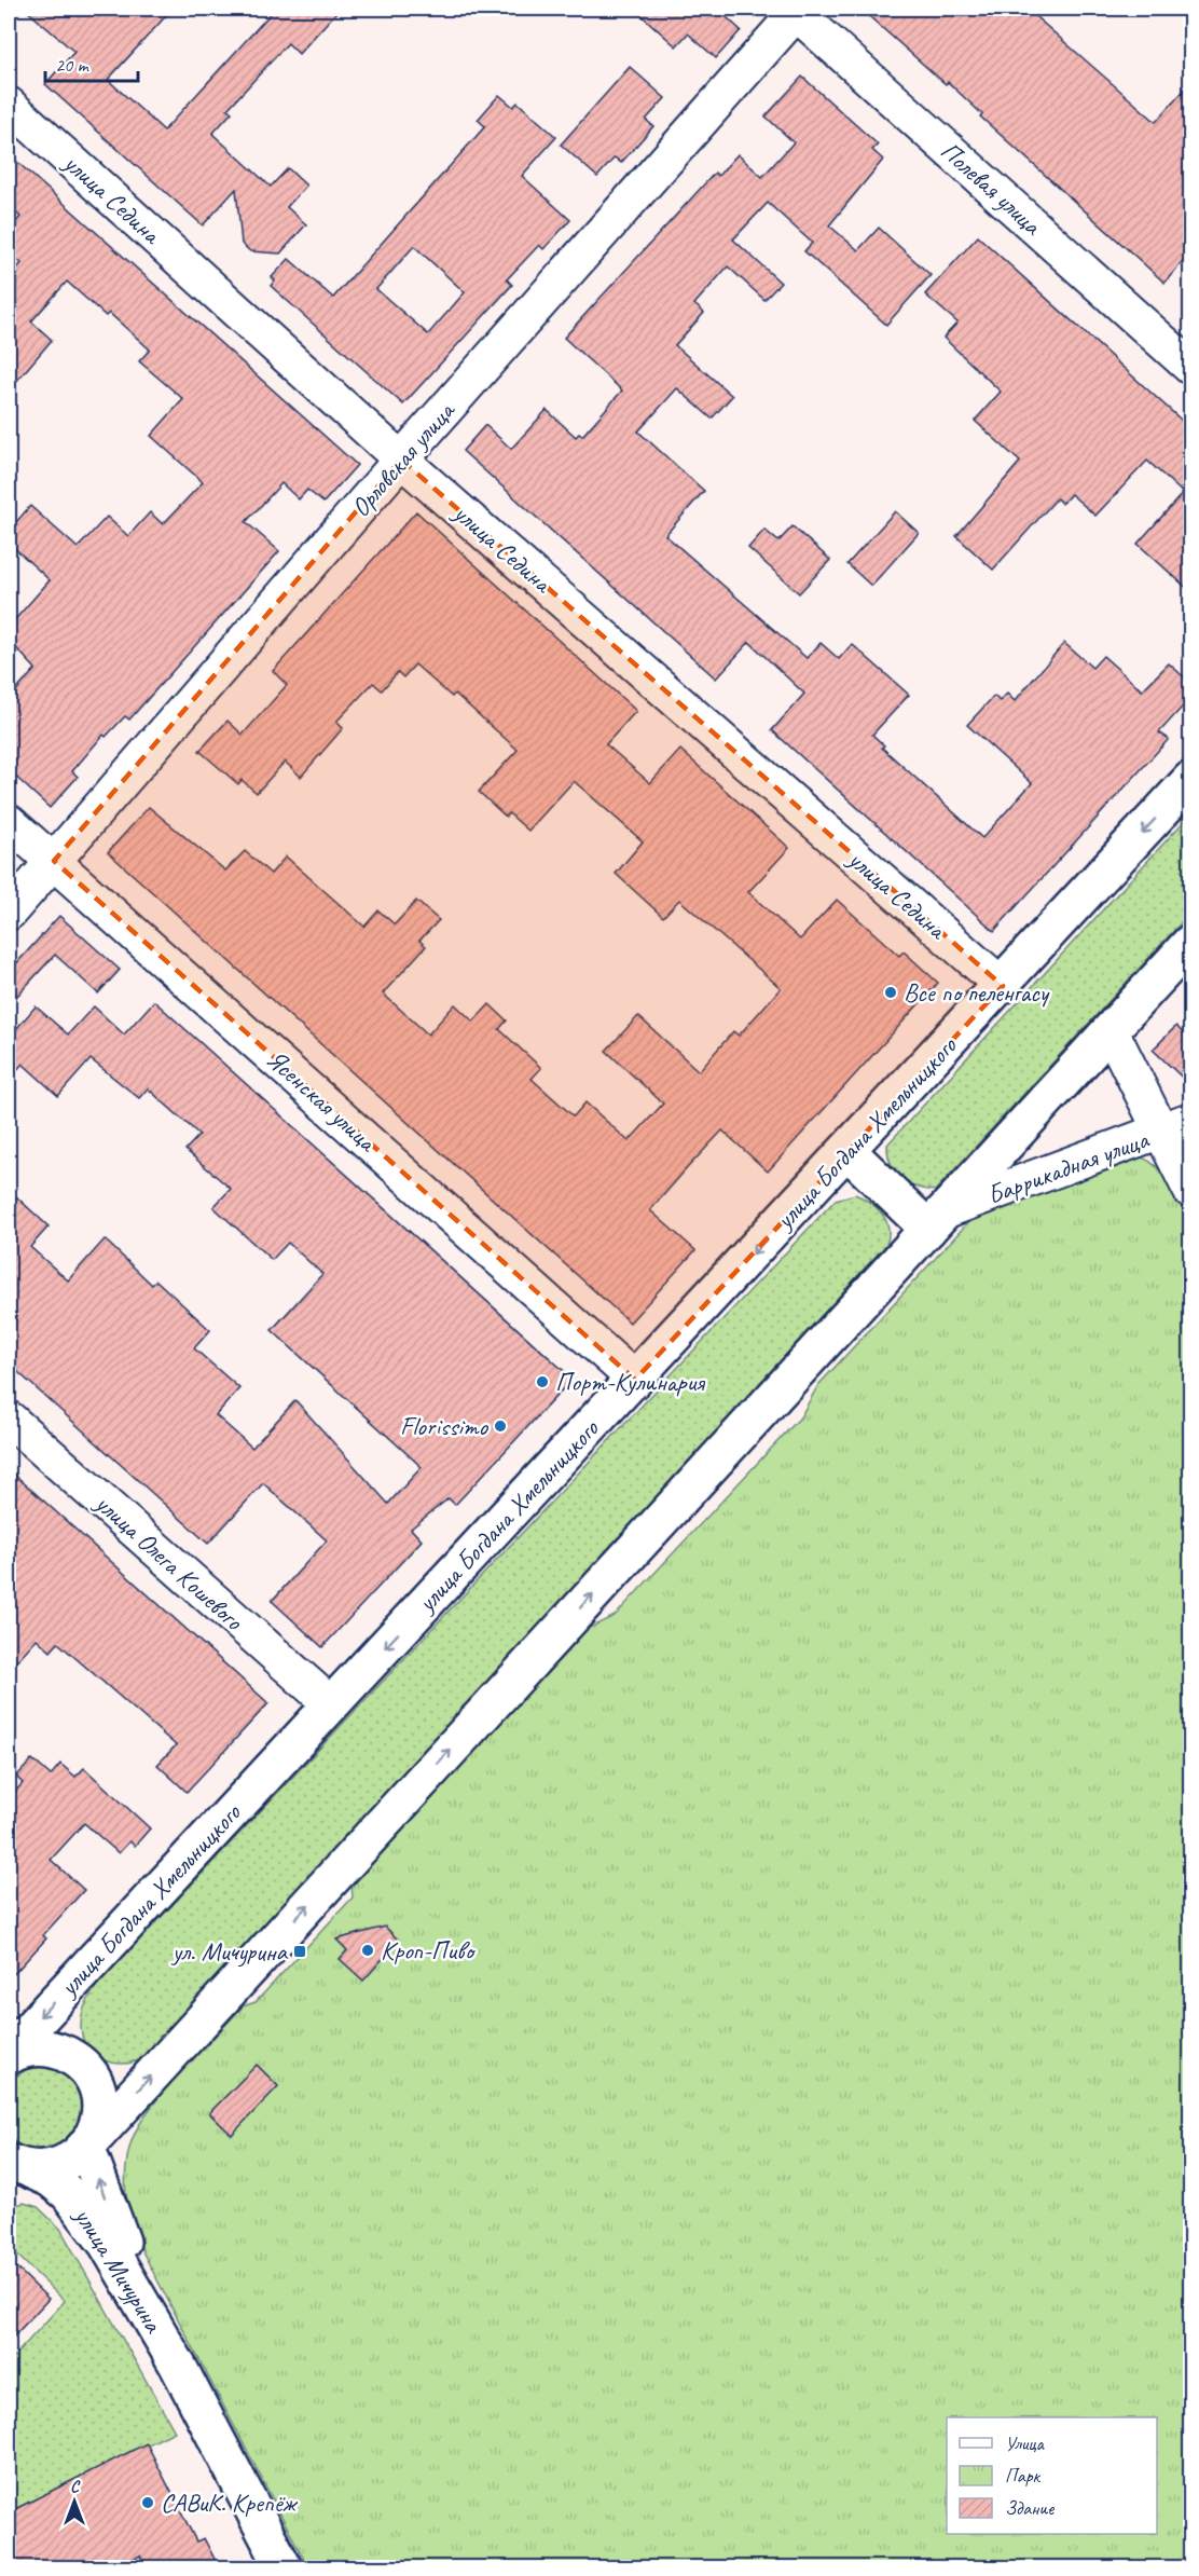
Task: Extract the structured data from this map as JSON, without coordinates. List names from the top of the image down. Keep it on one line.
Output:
{"streets":{"main road":["улица Богдана Хмельницкого","улица Мичурина"],"street":["Полевая улица","улица Седина","Орловская улица","Ясенская улица","Баррикадная улица","улица Олега Кошевого"]},"crossings":[["Полевая улица","Орловская улица"],["улица Седина","Орловская улица"],["улица Седина","улица Богдана Хмельницкого"],["Орловская улица","Ясенская улица"],["Ясенская улица","улица Богдана Хмельницкого"],["улица Богдана Хмельницкого","улица Олега Кошевого"]],"places":{"other":["Все по пеленгасу","Порт-Кулинария","Florissimo","Кроп-Пиво","САВиК. Крепёж"],"transit":["ул. Мичурина"]},"legend":["Улица","Парк","Здание"],"scale_bar":"20 m","north":"top"}
